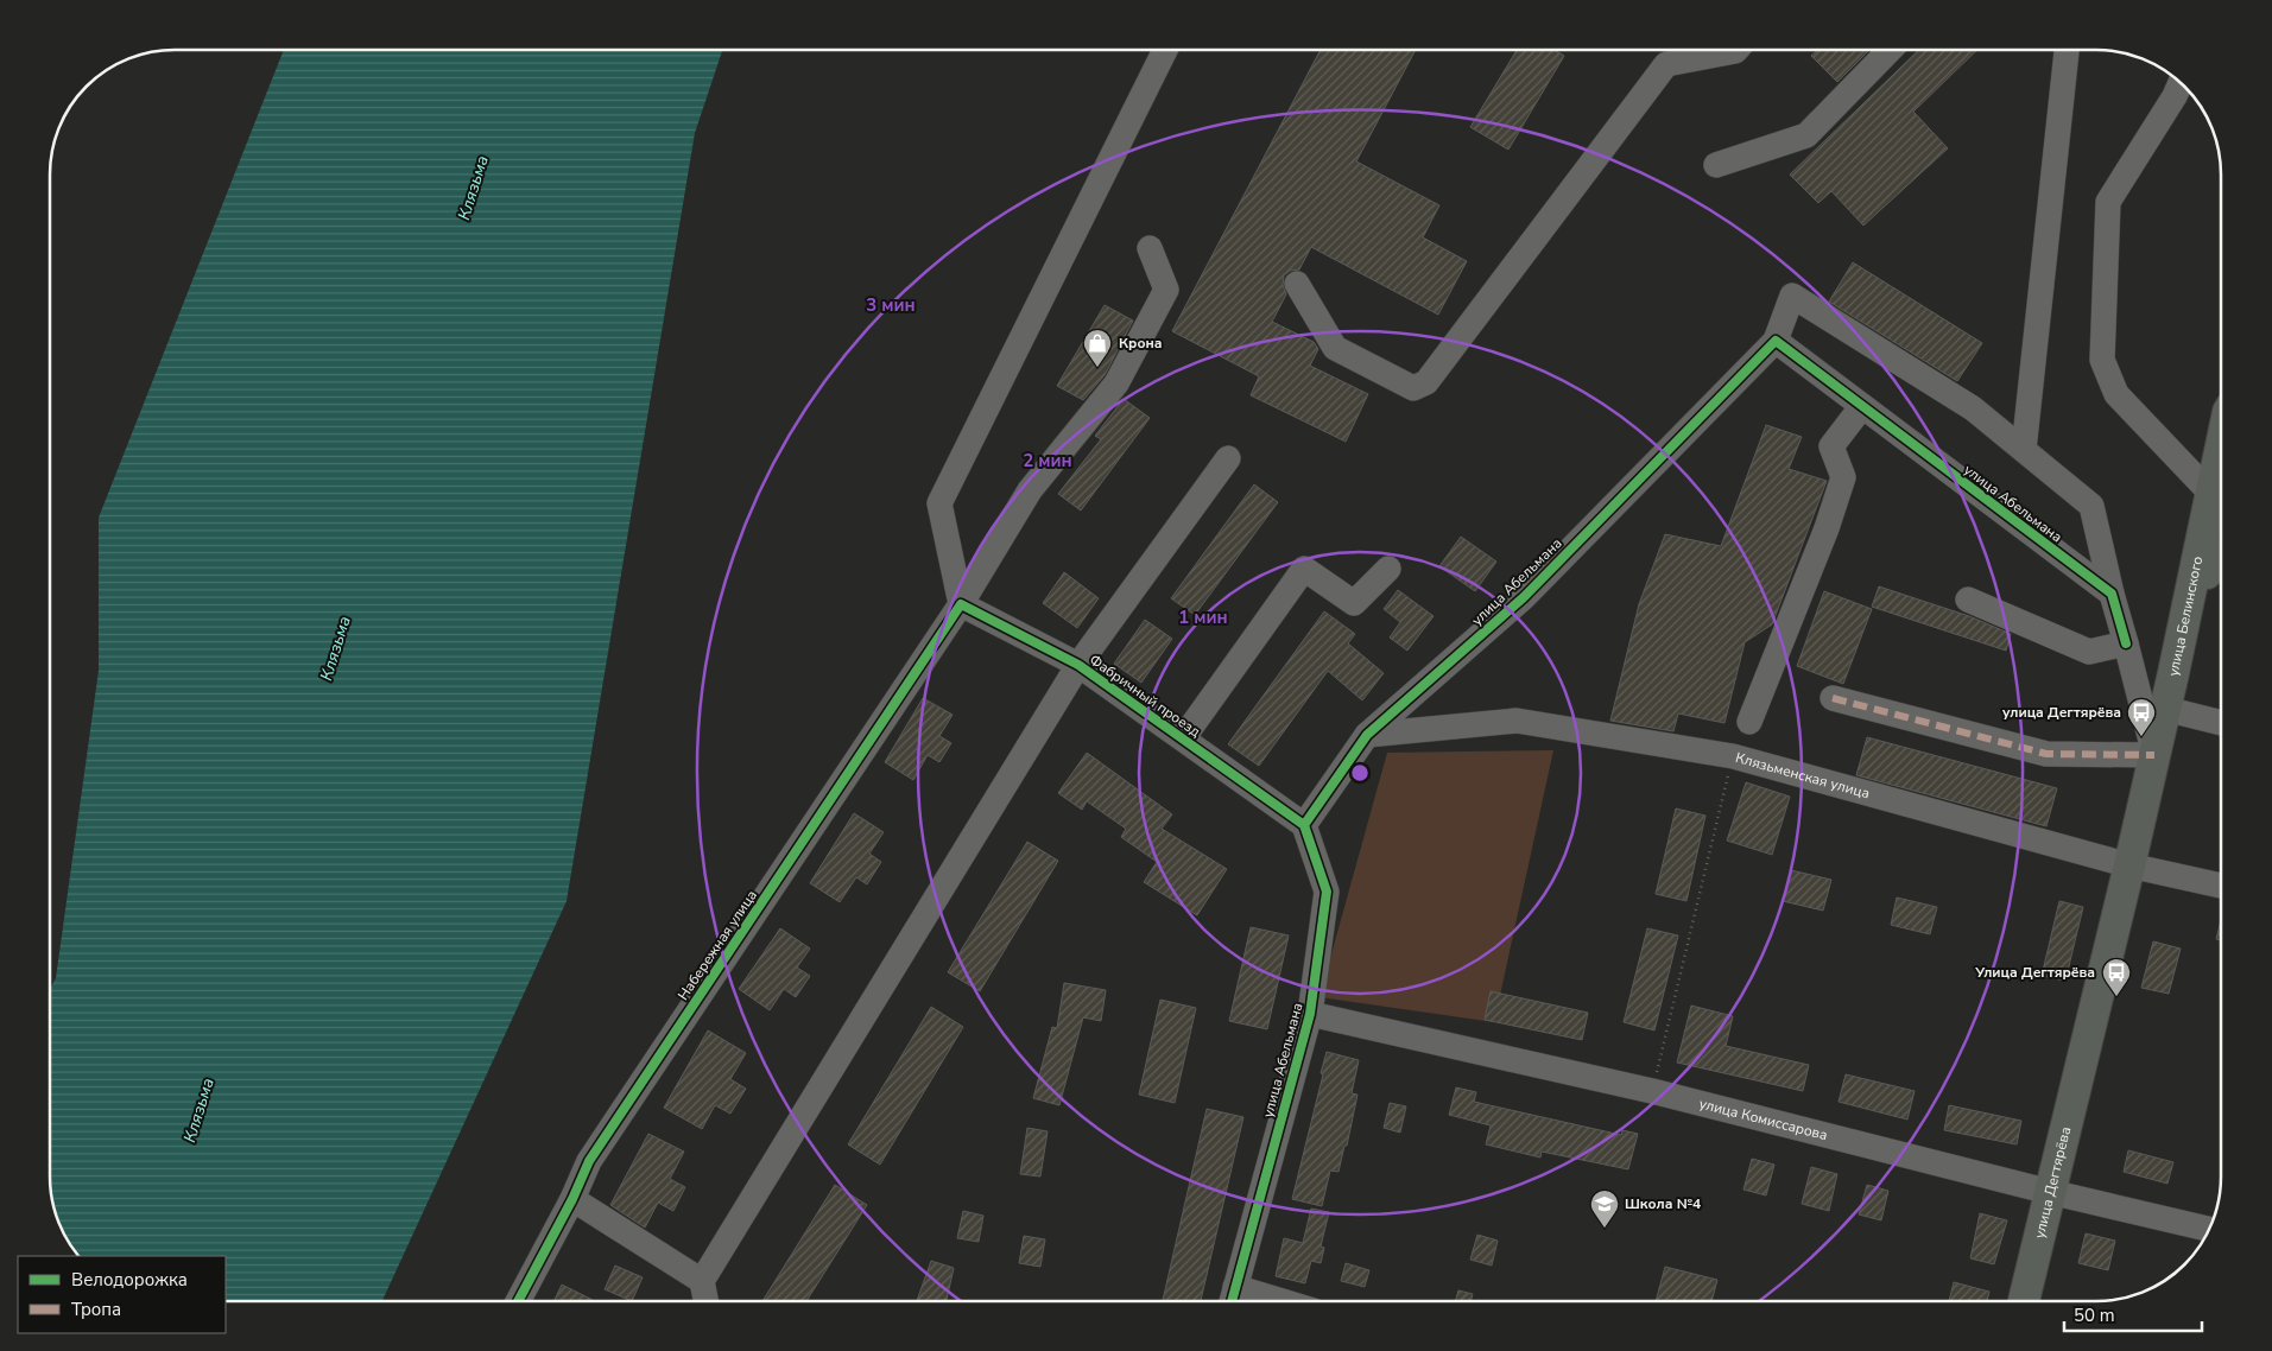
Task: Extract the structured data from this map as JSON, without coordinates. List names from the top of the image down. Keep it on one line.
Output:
{"streets":{"main road":["улица Белинского","улица Дегтярёва"],"street":["улица Абельмана","Фабричный проезд","Клязьменская улица","Набережная улица","улица Комиссарова"]},"crossings":[["улица Абельмана","Фабричный проезд"],["улица Абельмана","Клязьменская улица"],["улица Абельмана","улица Комиссарова"],["улица Белинского","улица Дегтярёва"],["Фабричный проезд","Набережная улица"],["Клязьменская улица","улица Дегтярёва"],["улица Комиссарова","улица Дегтярёва"]],"water":["Клязьма"],"places":{"shop":["Крона"],"bus stop":["улица Дегтярёва","Улица Дегтярёва"],"school or university":["Школа №4"]},"legend":["Велодорожка","Тропа"],"scale_bar":"50 m","rings":["3 мин","2 мин","1 мин"]}
